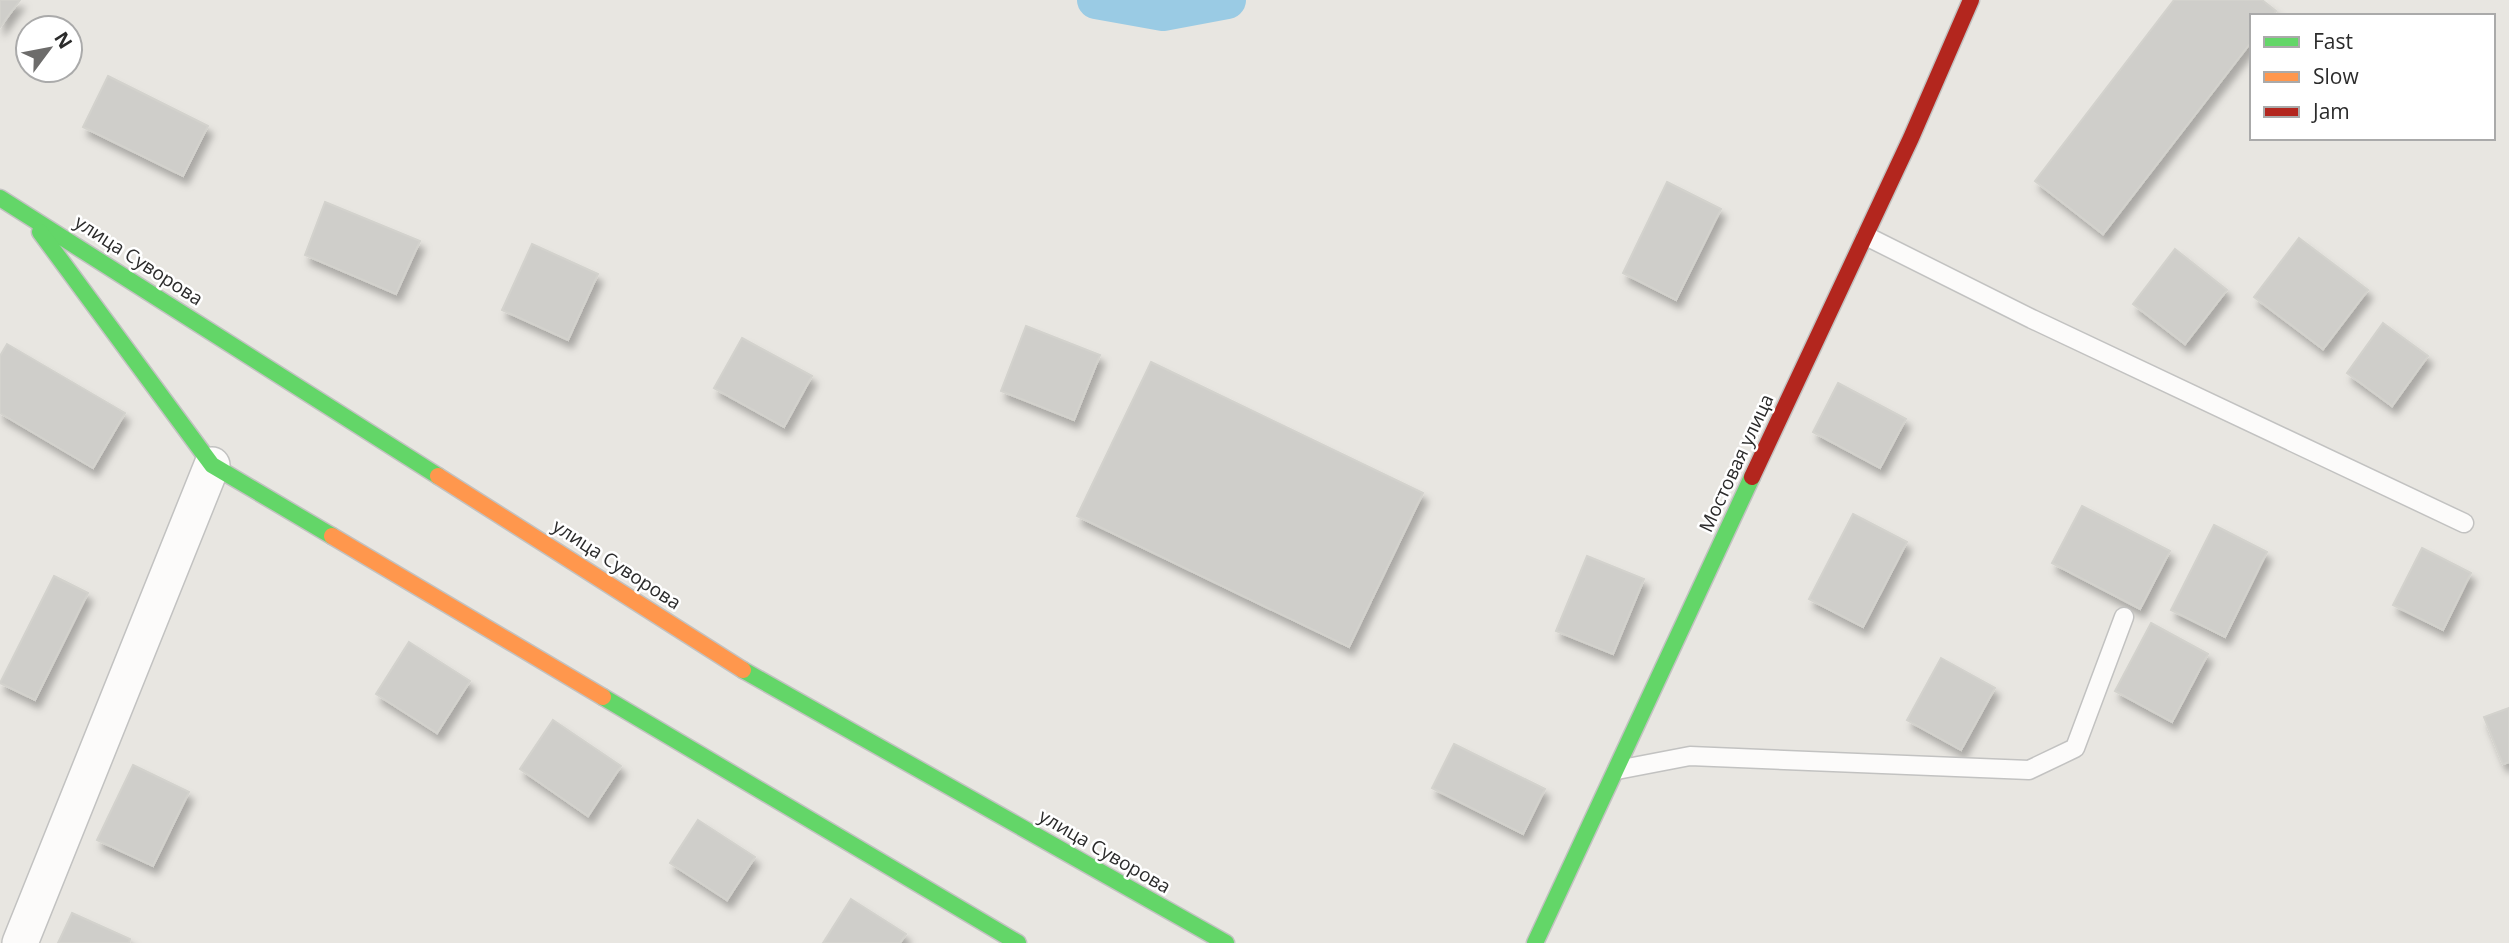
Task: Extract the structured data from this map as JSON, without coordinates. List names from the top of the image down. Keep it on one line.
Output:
{"streets":{"street":["улица Суворова","Мостовая улица"]},"legend":["Fast","Slow","Jam"],"north":"top right"}
